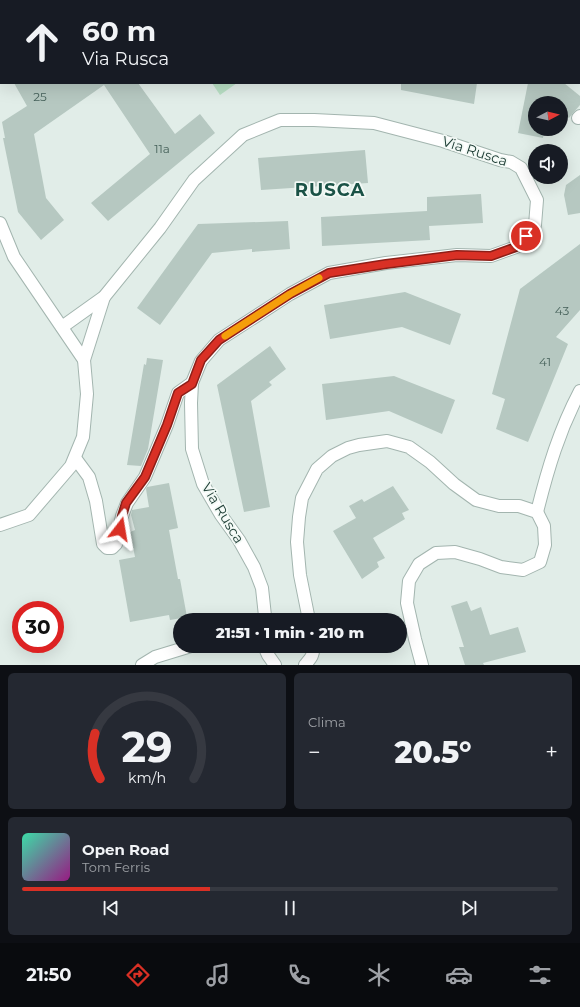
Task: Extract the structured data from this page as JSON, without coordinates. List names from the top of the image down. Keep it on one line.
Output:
{"streets":{"street":["Via Rusca"]},"districts":["RUSCA"],"house_numbers":["25","11a","43","41"],"north":"right","page":{"turn":["60 m","Via Rusca"],"limit":"30","trip":"21:51 · 1 min · 210 m","tile":"Clima","heat":["−","20.5°","+"],"song":["Open Road","Tom Ferris"],"tabs":"21:50","gauge":["29","km/h"]}}
